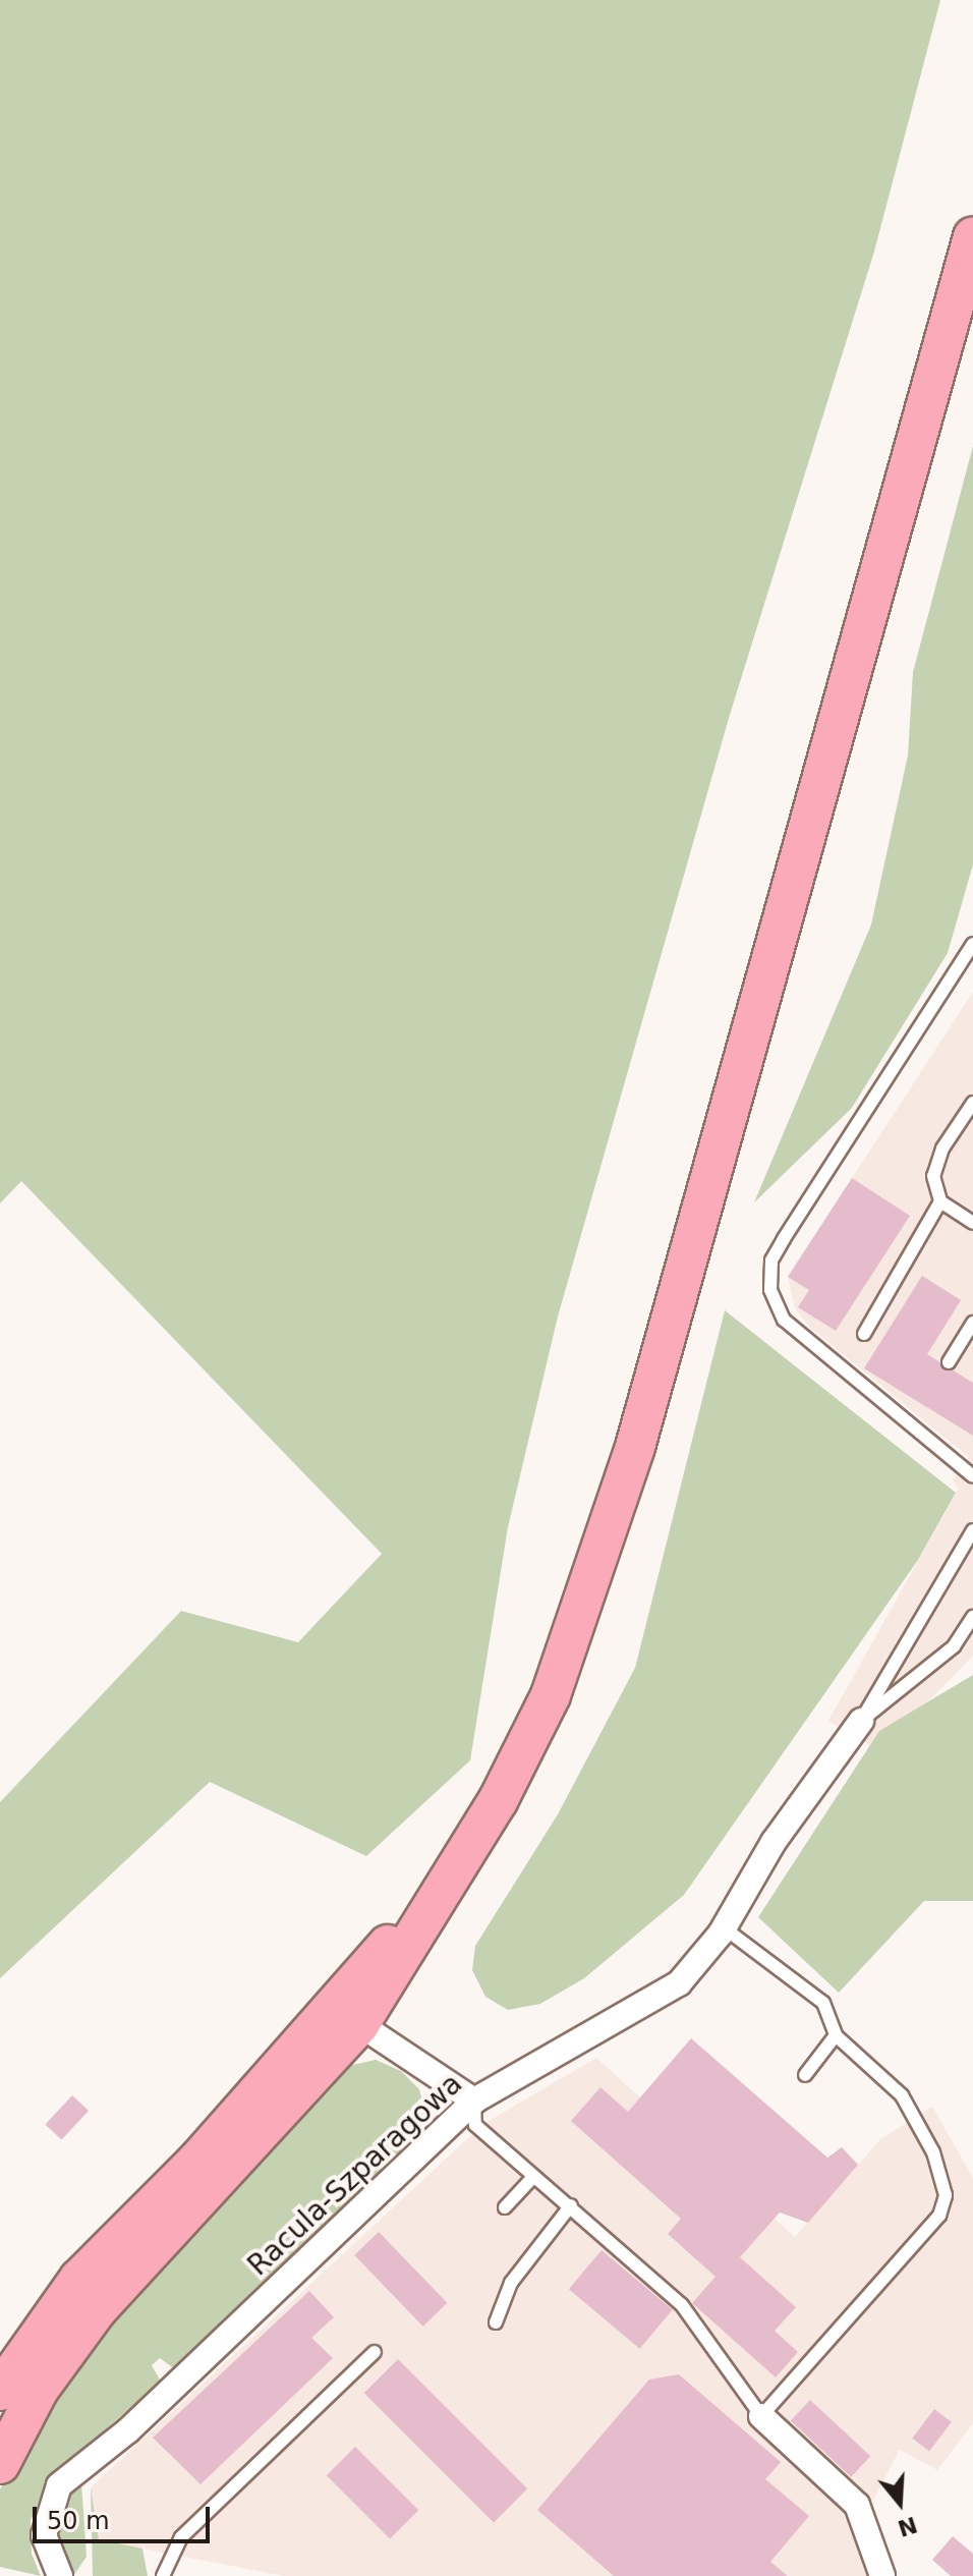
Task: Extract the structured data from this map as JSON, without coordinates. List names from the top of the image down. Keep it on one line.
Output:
{"streets":{"street":["Racula-Szparagowa"]},"scale_bar":"50 m","north":"bottom"}
